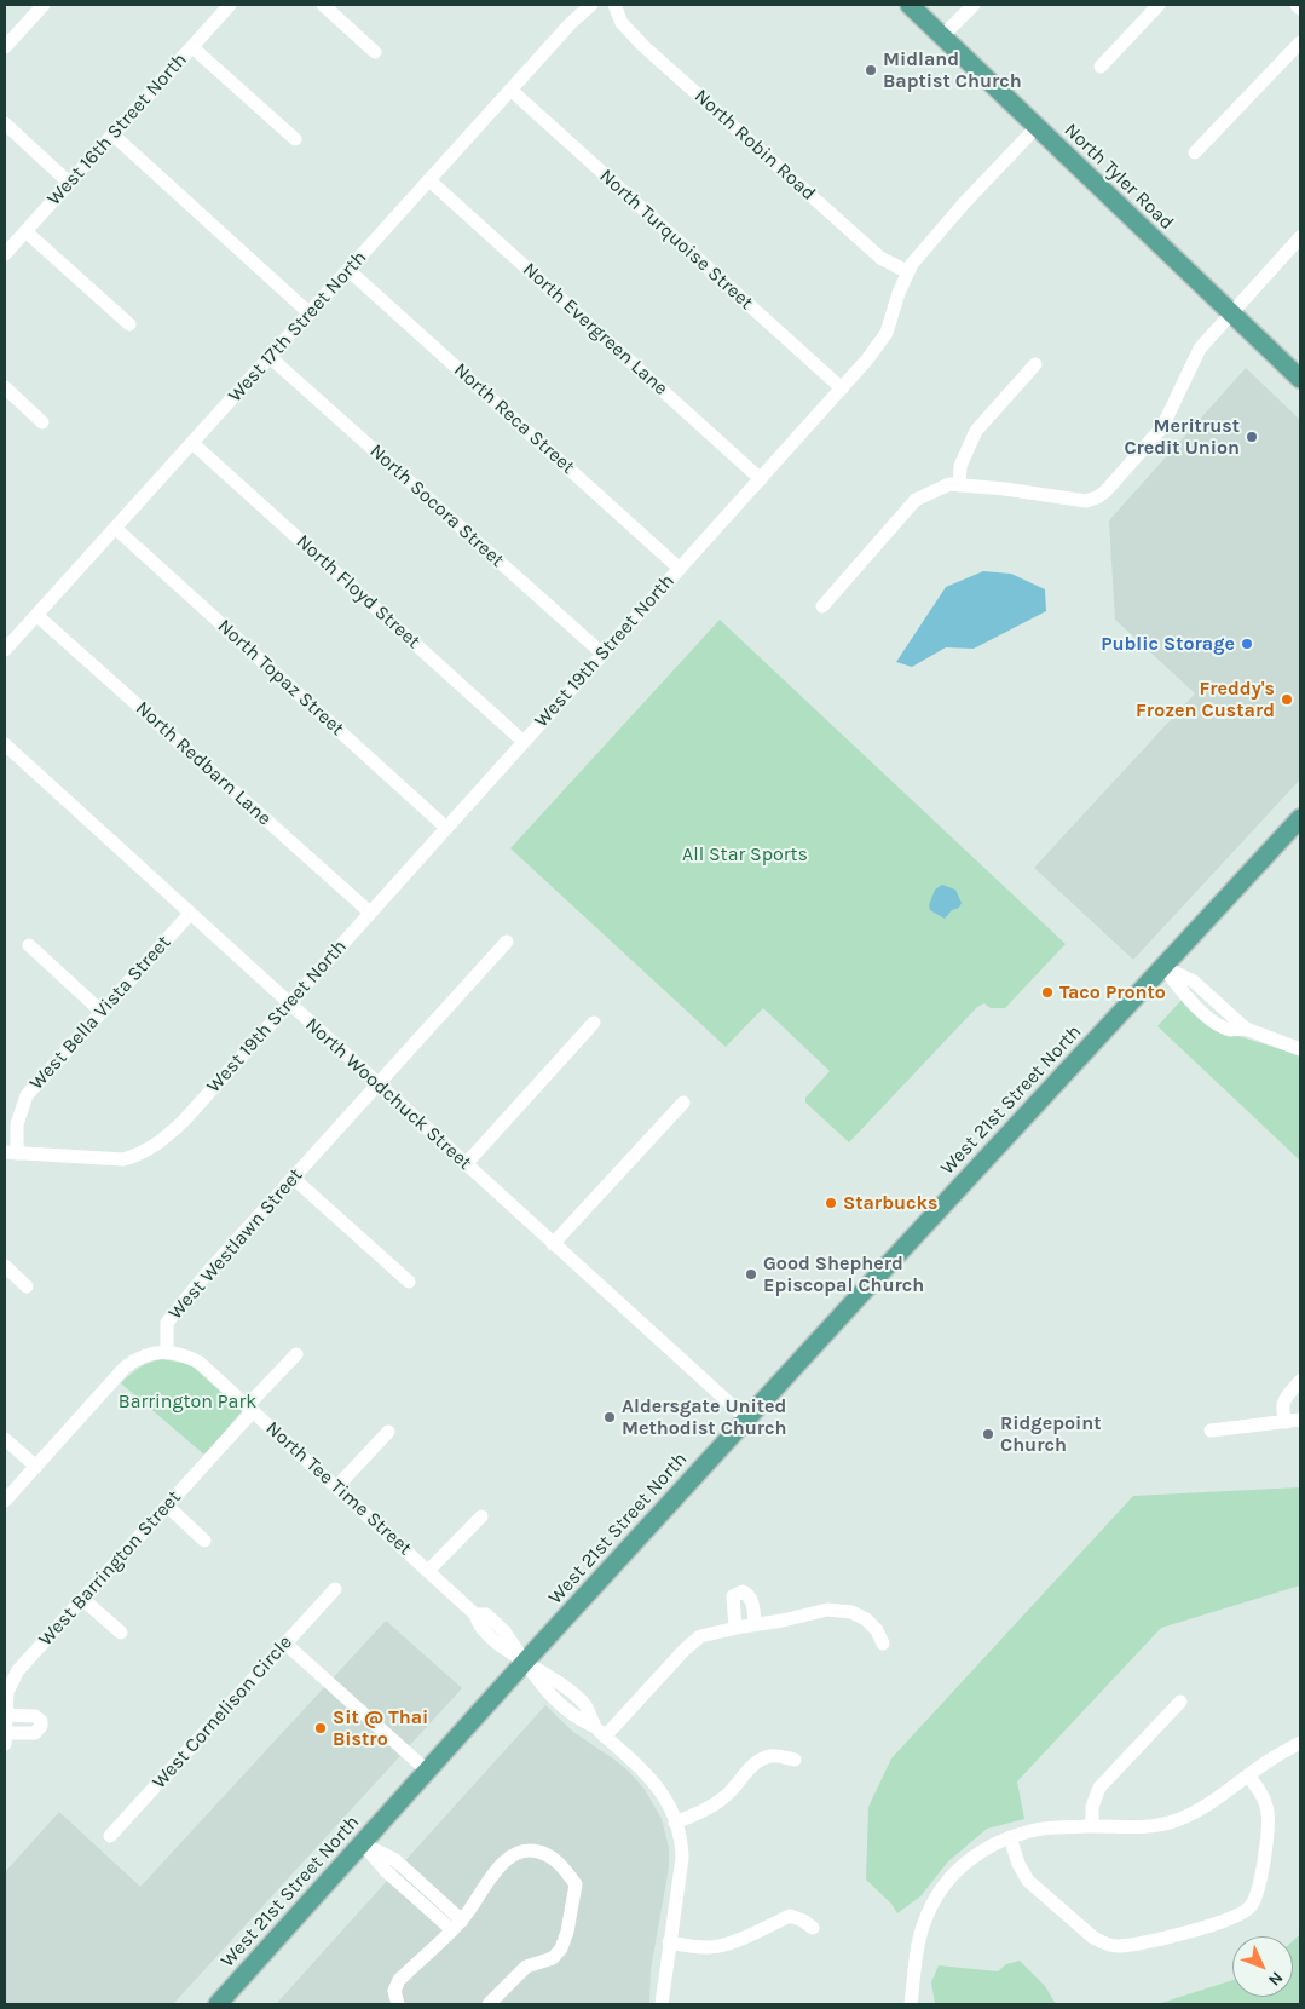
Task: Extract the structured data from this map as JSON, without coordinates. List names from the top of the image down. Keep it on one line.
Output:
{"streets":{"main road":["North Tyler Road","West 21st Street North"],"street":["West 16th Street North","North Robin Road","North Turquoise Street","West 17th Street North","North Evergreen Lane","North Reca Street","North Socora Street","North Floyd Street","West 19th Street North","North Topaz Street","North Redbarn Lane","West Bella Vista Street","North Woodchuck Street","West Westlawn Street","North Tee Time Street","West Barrington Street","West Cornelison Circle"]},"crossings":[["North Robin Road","West 19th Street North"],["North Tyler Road","West 19th Street North"],["North Turquoise Street","West 17th Street North"],["North Turquoise Street","West 19th Street North"],["West 17th Street North","North Evergreen Lane"],["West 17th Street North","North Reca Street"],["West 17th Street North","North Socora Street"],["West 17th Street North","North Floyd Street"],["West 17th Street North","North Topaz Street"],["West 17th Street North","North Redbarn Lane"],["North Evergreen Lane","West 19th Street North"],["North Reca Street","West 19th Street North"],["North Socora Street","West 19th Street North"],["North Floyd Street","West 19th Street North"],["West 19th Street North","North Topaz Street"],["West 19th Street North","North Redbarn Lane"],["West 19th Street North","West Bella Vista Street"],["West 19th Street North","North Woodchuck Street"],["West Bella Vista Street","North Woodchuck Street"],["North Woodchuck Street","West 21st Street North"],["North Woodchuck Street","West Westlawn Street"],["West 21st Street North","North Tee Time Street"],["West Westlawn Street","North Tee Time Street"],["North Tee Time Street","West Barrington Street"]],"parks":["All Star Sports","Barrington Park"],"places":["Midland Baptist Church","Meritrust Credit Union","Public Storage","Freddy's Frozen Custard","Taco Pronto","Starbucks","Good Shepherd Episcopal Church","Aldersgate United Methodist Church","Ridgepoint Church","Sit @ Thai Bistro"],"north":"bottom right"}
